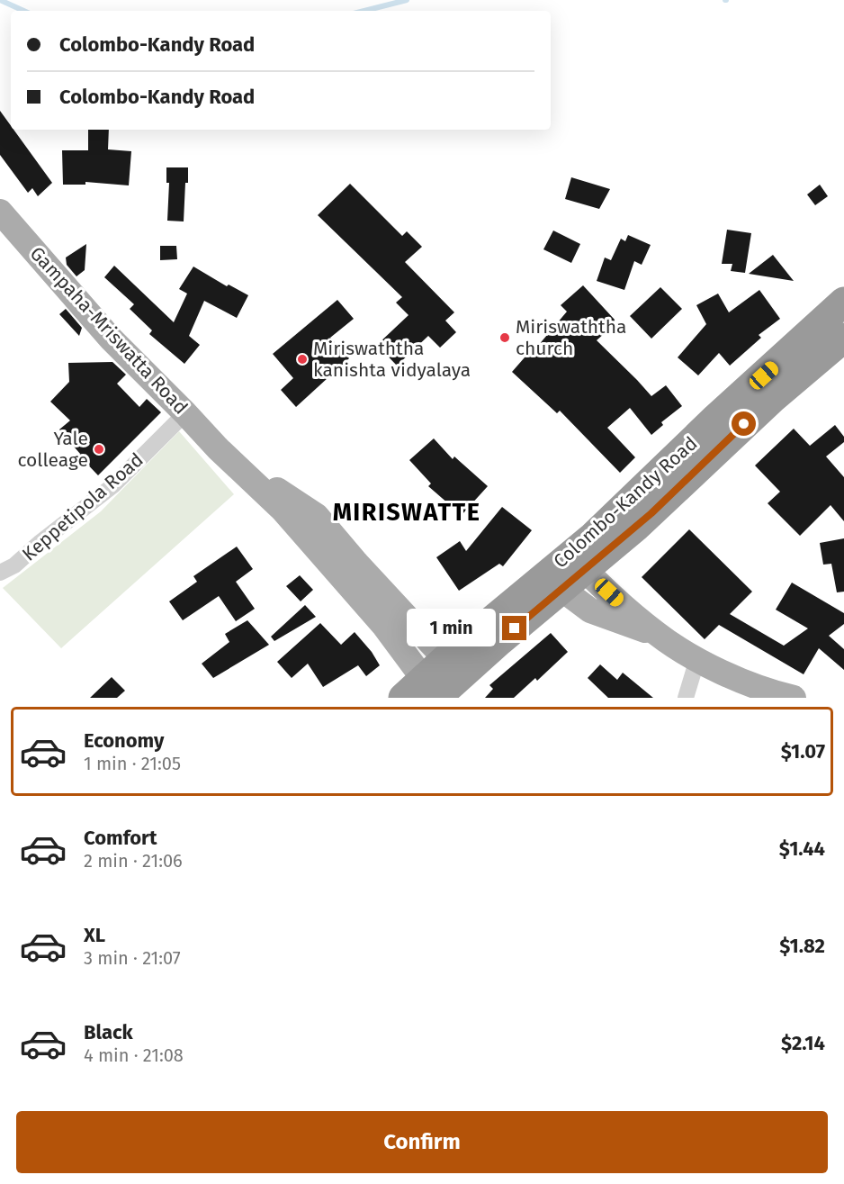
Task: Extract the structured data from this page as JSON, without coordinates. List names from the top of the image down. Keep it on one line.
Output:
{"streets":{"highway":["Colombo-Kandy Road"],"main road":["Gampaha-Mriswatta Road"],"street":["Keppetipola Road"]},"crossings":[["Gampaha-Mriswatta Road","Colombo-Kandy Road"],["Gampaha-Mriswatta Road","Keppetipola Road"]],"districts":["MIRISWATTE"],"places":["Miriswaththa church","Miriswaththa kanishta vidyalaya","Yale colleage"],"page":{"banner":["Colombo-Kandy Road","Colombo-Kandy Road"],"bubble":"1 min","list":[{"name":"Economy","note":"1 min · 21:05","value":"$1.07"},{"name":"Comfort","note":"2 min · 21:06","value":"$1.44"},{"name":"XL","note":"3 min · 21:07","value":"$1.82"},{"name":"Black","note":"4 min · 21:08","value":"$2.14"}],"buttons":"Confirm"}}
